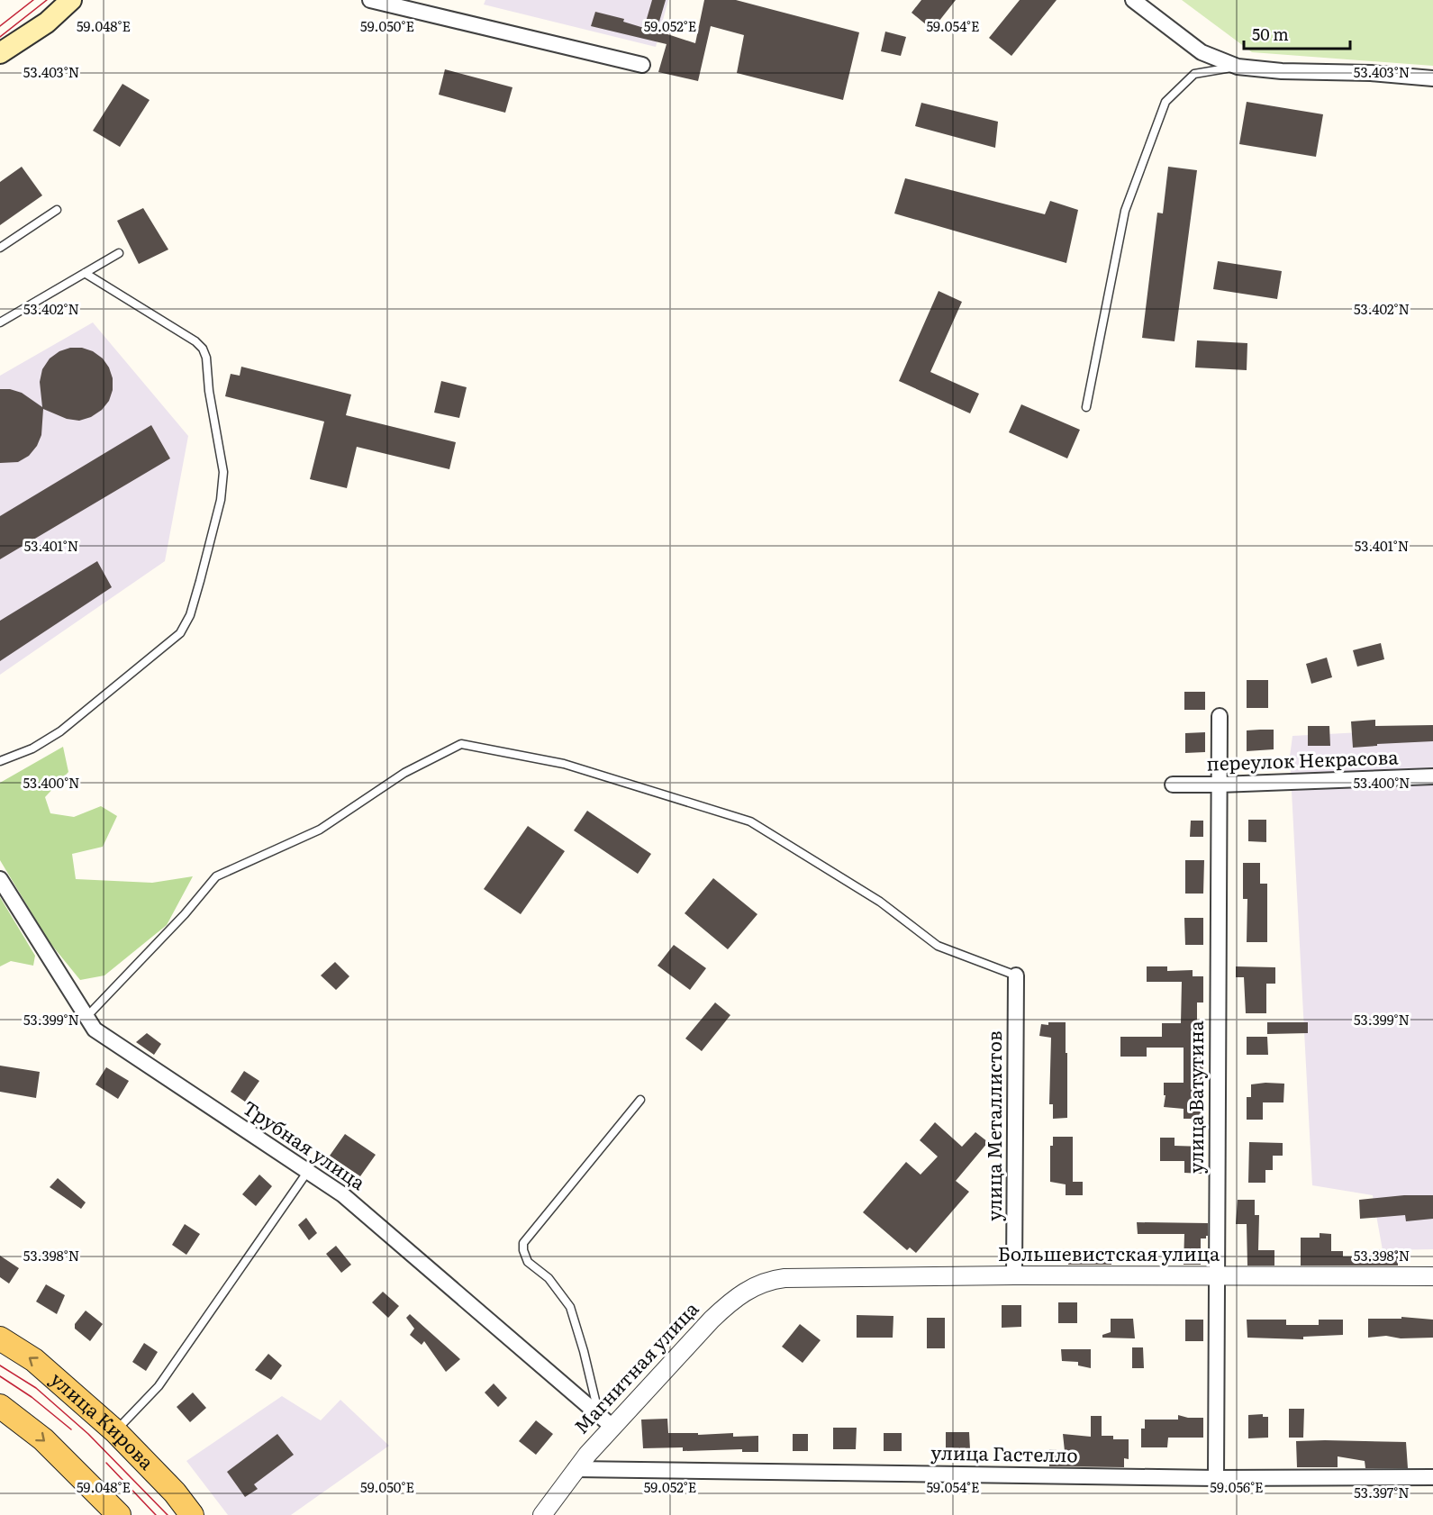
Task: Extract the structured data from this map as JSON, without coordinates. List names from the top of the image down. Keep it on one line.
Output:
{"streets":{"main road":["улица Кирова"],"street":["переулок Некрасова","улица Ватутина","улица Металлистов","Трубная улица","Большевистская улица","Магнитная улица","улица Гастелло"]},"crossings":[["переулок Некрасова","улица Ватутина"],["улица Ватутина","Большевистская улица"],["улица Ватутина","улица Гастелло"],["улица Металлистов","Большевистская улица"],["Трубная улица","Магнитная улица"],["Большевистская улица","Магнитная улица"],["Магнитная улица","улица Гастелло"]],"scale_bar":"50 m","coordinates":["59.048°E","59.050°E","59.052°E","59.054°E","53.403°N","53.402°N","53.401°N","53.400°N","53.399°N","53.398°N","59.056°E","53.397°N"]}
